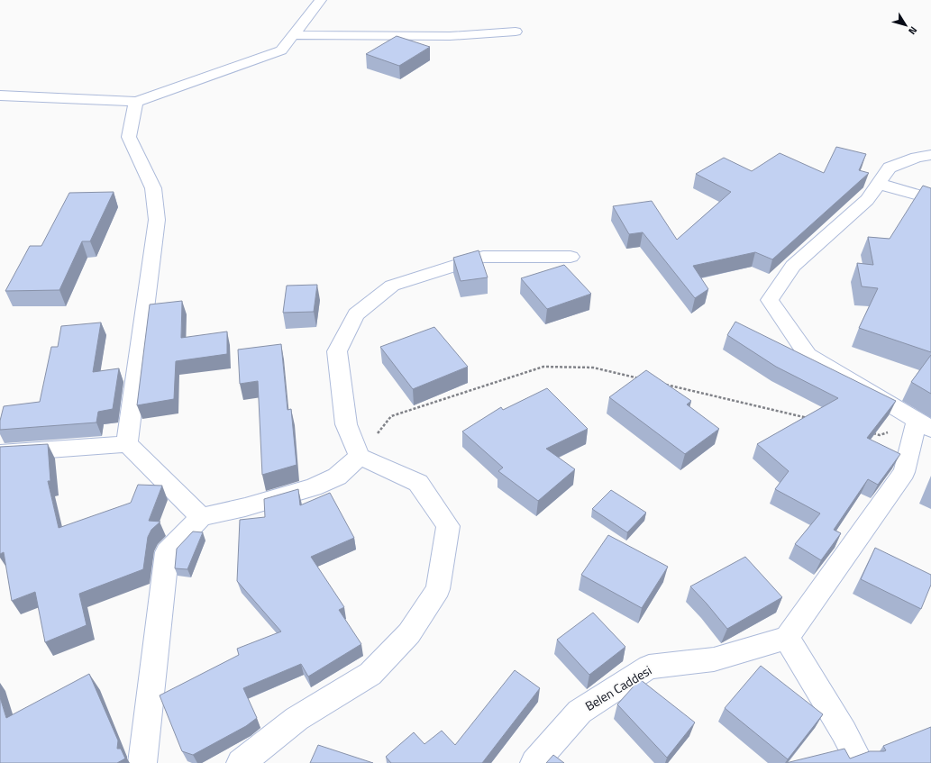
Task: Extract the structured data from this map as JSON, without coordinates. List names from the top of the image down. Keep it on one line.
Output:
{"streets":{"street":["Belen Caddesi"]},"north":"bottom right"}
